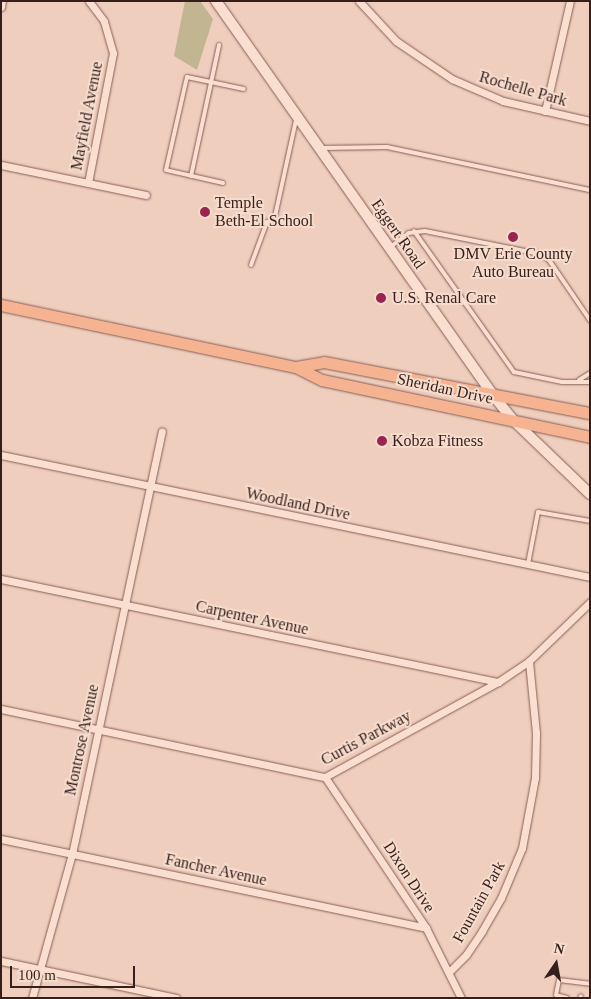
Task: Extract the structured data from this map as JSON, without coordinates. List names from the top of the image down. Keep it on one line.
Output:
{"streets":{"main road":["Sheridan Drive"],"street":["Rochelle Park","Mayfield Avenue","Eggert Road","Woodland Drive","Carpenter Avenue","Curtis Parkway","Montrose Avenue","Fancher Avenue","Dixon Drive","Fountain Park"]},"crossings":[["Eggert Road","Sheridan Drive"],["Woodland Drive","Montrose Avenue"],["Carpenter Avenue","Curtis Parkway"],["Carpenter Avenue","Montrose Avenue"],["Curtis Parkway","Montrose Avenue"],["Curtis Parkway","Dixon Drive"],["Curtis Parkway","Fountain Park"],["Montrose Avenue","Fancher Avenue"],["Fancher Avenue","Dixon Drive"],["Dixon Drive","Fountain Park"]],"places":["Temple Beth-El School","DMV Erie County Auto Bureau","U.S. Renal Care","Kobza Fitness"],"scale_bar":"100 m","north":"top"}
